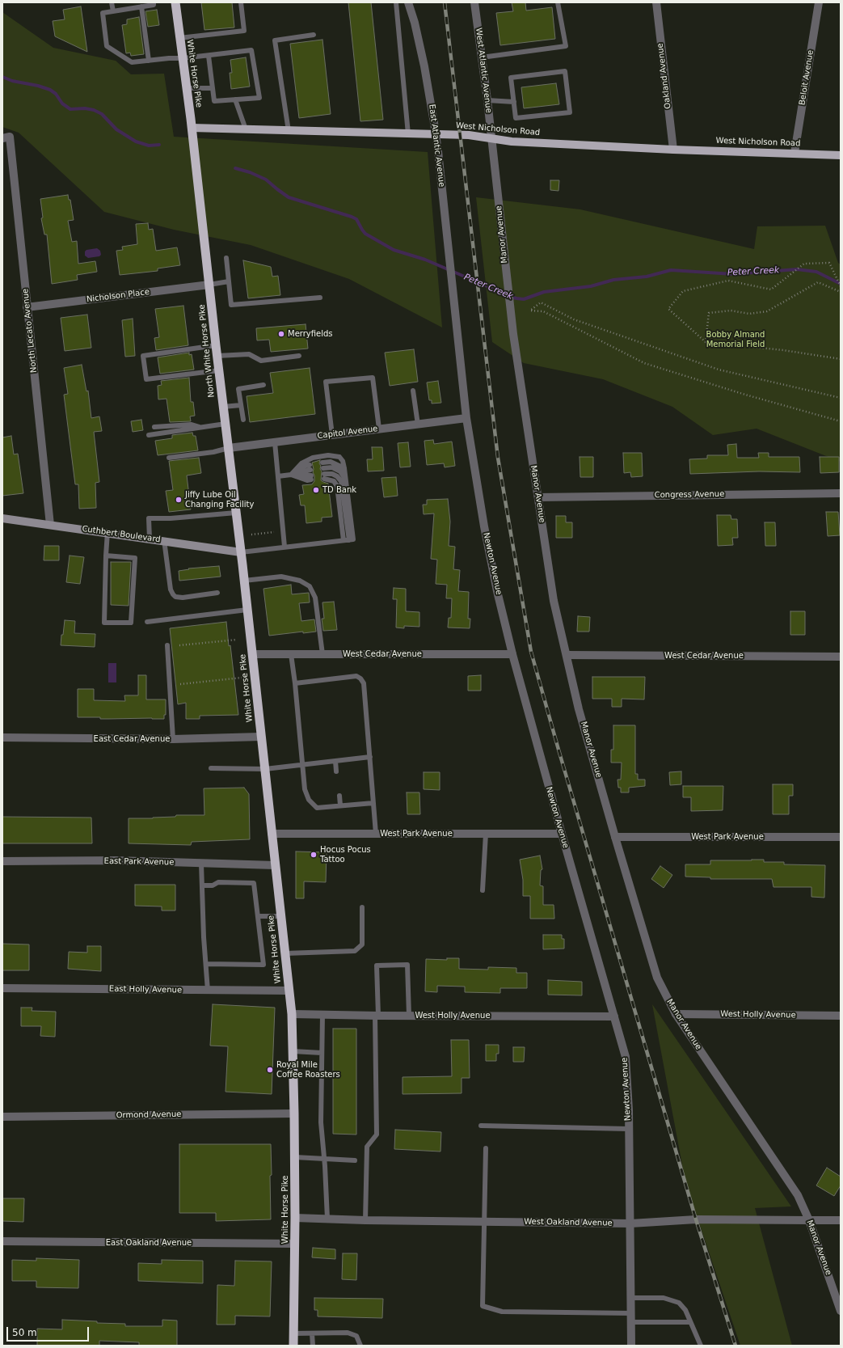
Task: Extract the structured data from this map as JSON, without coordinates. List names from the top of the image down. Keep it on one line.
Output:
{"streets":{"highway":["White Horse Pike","North White Horse Pike"],"main road":["West Nicholson Road","Cuthbert Boulevard"],"street":["West Atlantic Avenue","Oakland Avenue","Beloit Avenue","East Atlantic Avenue","Manor Avenue","Nicholson Place","North Lecato Avenue","Capitol Avenue","Congress Avenue","Newton Avenue","West Cedar Avenue","East Cedar Avenue","West Park Avenue","East Park Avenue","East Holly Avenue","West Holly Avenue","Ormond Avenue","West Oakland Avenue","East Oakland Avenue"]},"crossings":[["West Atlantic Avenue","West Nicholson Road"],["West Atlantic Avenue","Manor Avenue"],["White Horse Pike","West Nicholson Road"],["White Horse Pike","North White Horse Pike"],["White Horse Pike","Cuthbert Boulevard"],["White Horse Pike","West Cedar Avenue"],["White Horse Pike","East Cedar Avenue"],["White Horse Pike","West Park Avenue"],["White Horse Pike","East Park Avenue"],["White Horse Pike","East Holly Avenue"],["White Horse Pike","West Holly Avenue"],["White Horse Pike","Ormond Avenue"],["White Horse Pike","West Oakland Avenue"],["White Horse Pike","East Oakland Avenue"],["Oakland Avenue","West Nicholson Road"],["Beloit Avenue","West Nicholson Road"],["West Nicholson Road","Manor Avenue"],["East Atlantic Avenue","Newton Avenue"],["Manor Avenue","Congress Avenue"],["Manor Avenue","West Cedar Avenue"],["Manor Avenue","West Park Avenue"],["Manor Avenue","West Holly Avenue"],["Manor Avenue","West Oakland Avenue"],["Nicholson Place","North Lecato Avenue"],["Nicholson Place","North White Horse Pike"],["North Lecato Avenue","Cuthbert Boulevard"],["North White Horse Pike","Capitol Avenue"],["North White Horse Pike","Cuthbert Boulevard"],["Capitol Avenue","Newton Avenue"],["Newton Avenue","West Cedar Avenue"],["Newton Avenue","West Park Avenue"],["Newton Avenue","West Holly Avenue"],["Newton Avenue","West Oakland Avenue"]],"water":["Peter Creek"],"parks":["Bobby Almand Memorial Field"],"places":["Merryfields","TD Bank","Jiffy Lube Oil Changing Facility","Hocus Pocus Tattoo","Royal Mile Coffee Roasters"],"scale_bar":"50 m"}
